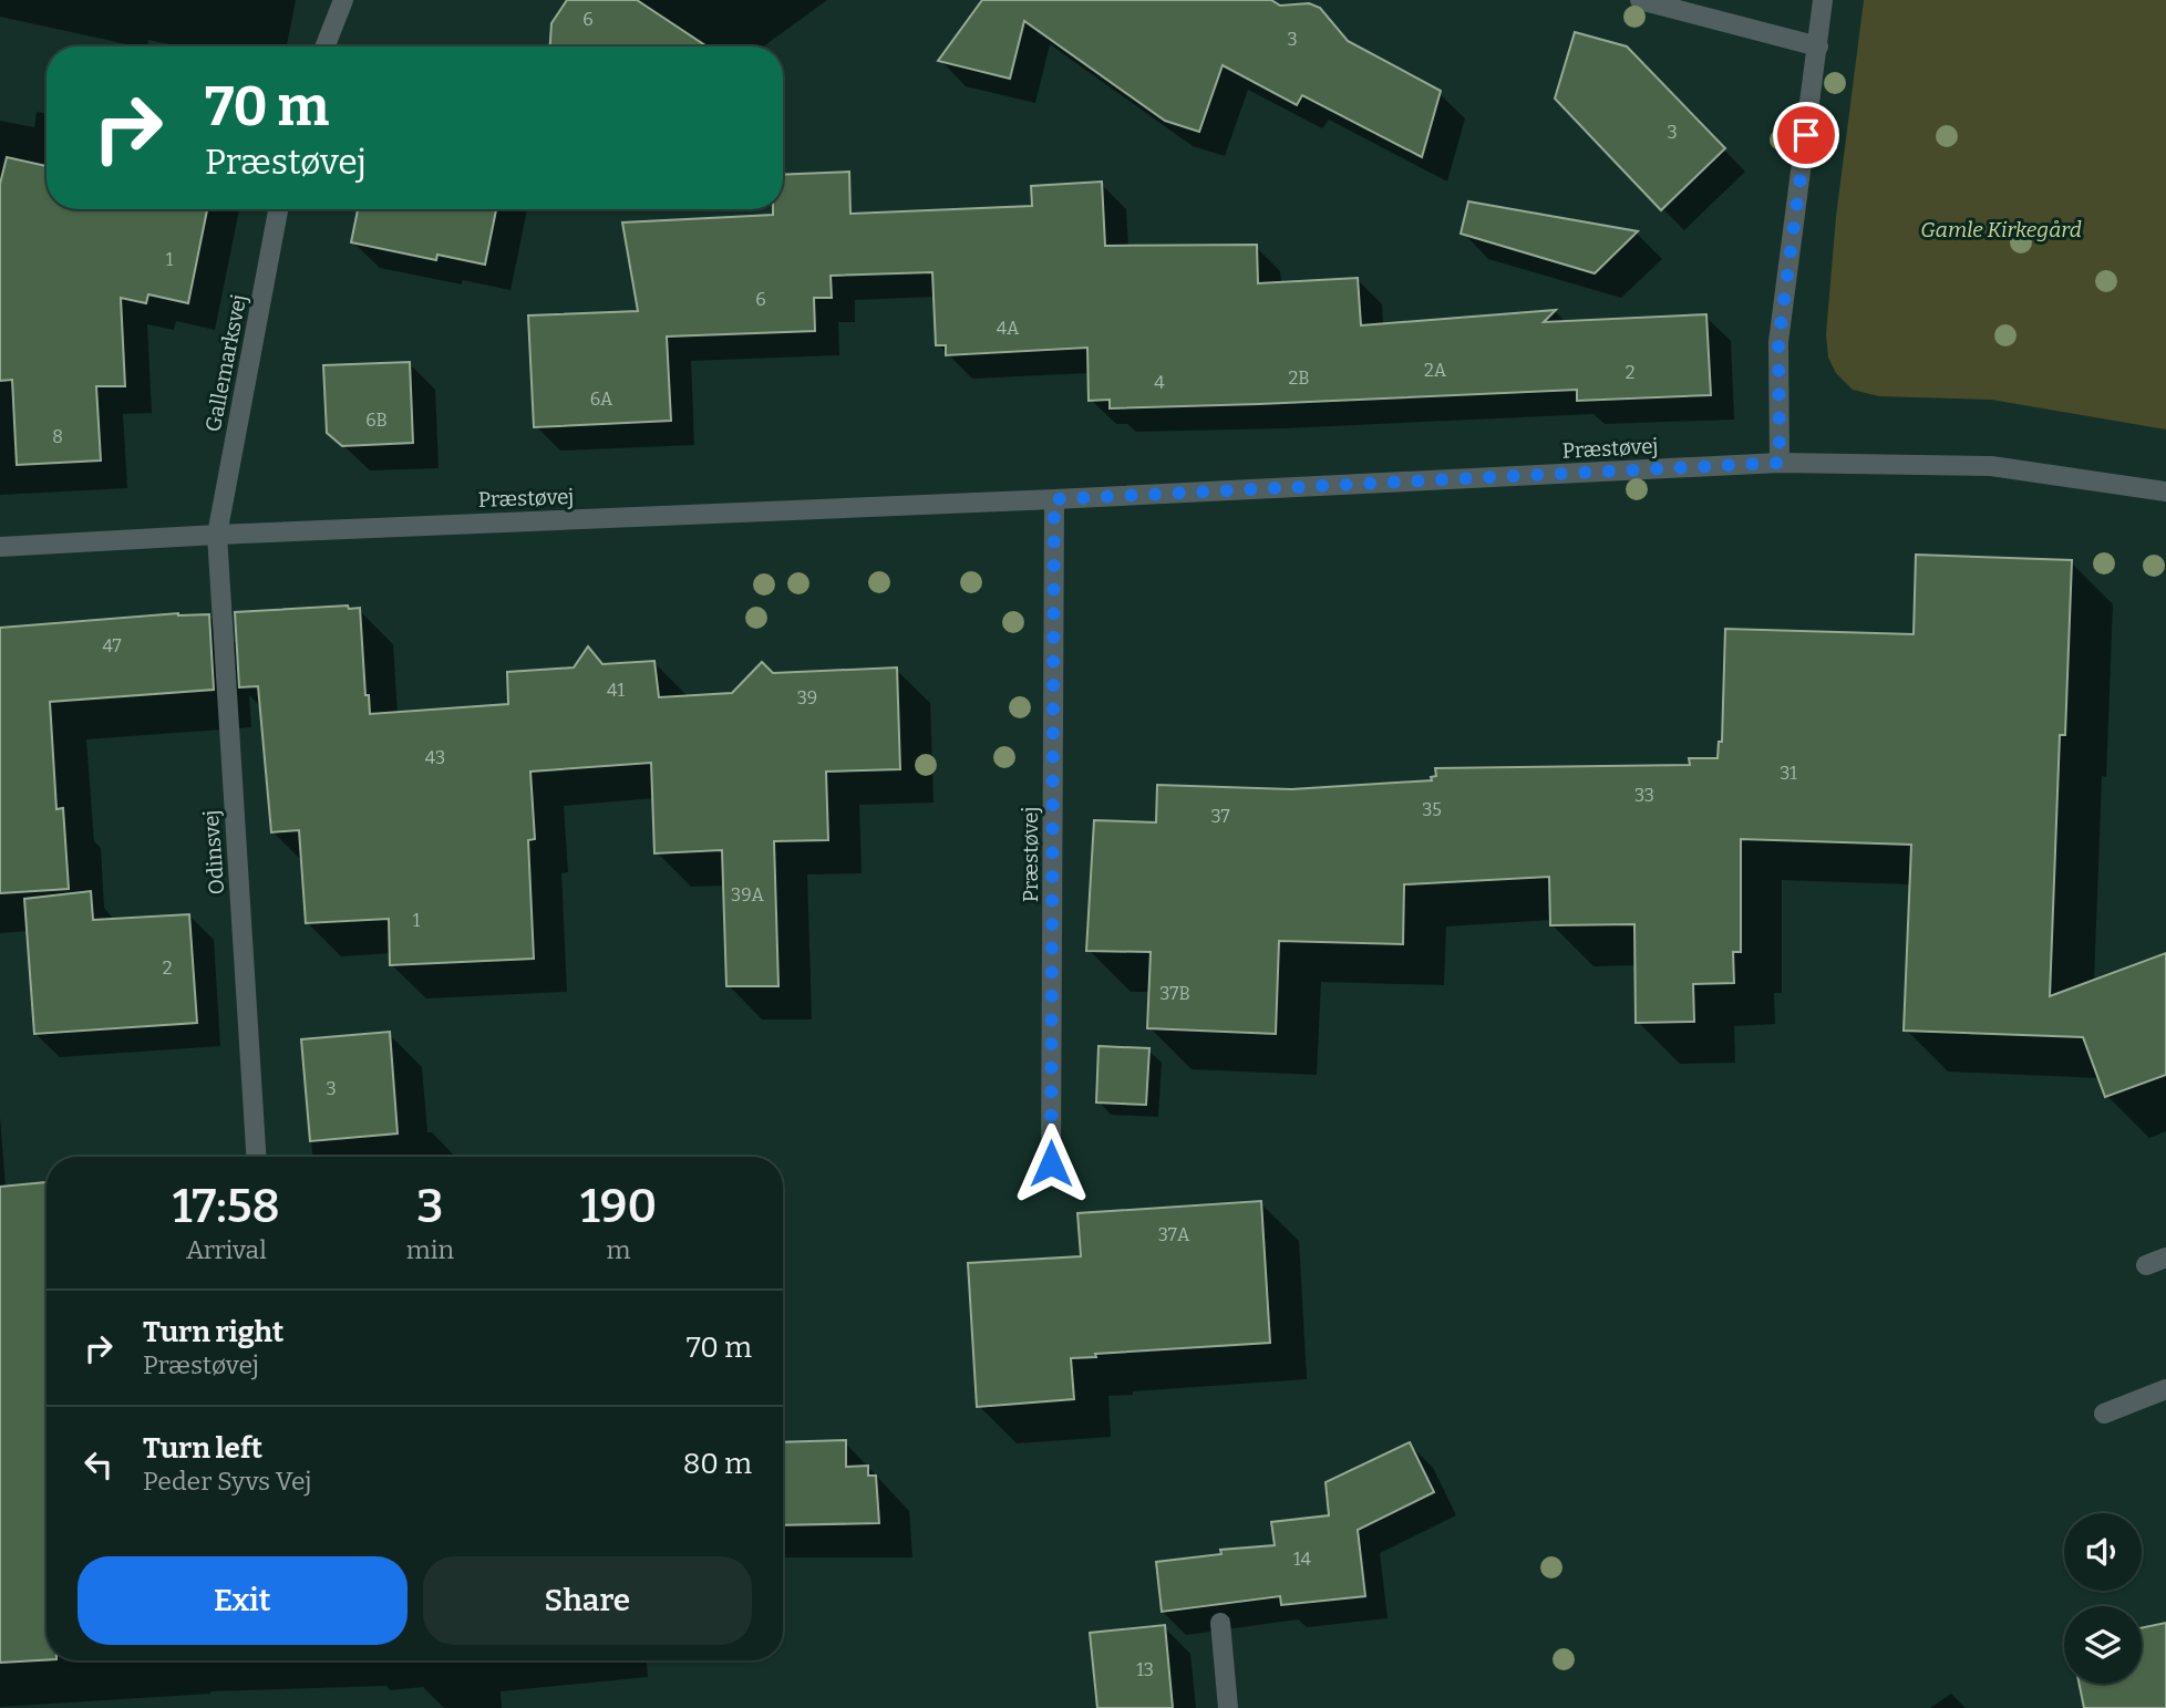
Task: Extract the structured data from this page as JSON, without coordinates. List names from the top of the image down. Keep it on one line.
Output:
{"streets":{"street":["Gallemarksvej","Præstøvej","Odinsvej"]},"crossings":[["Gallemarksvej","Præstøvej"],["Gallemarksvej","Odinsvej"],["Præstøvej","Odinsvej"]],"parks":["Gamle Kirkegård"],"house_numbers":["6","3","3","1","6","4A","2A","2","2B","4","6A","6B","8","47","41","39","43","31","33","35","37","39A","1","2","37B","3","37A","14","13"],"page":{"turn":["70 m","Præstøvej"],"eta":["17:58","Arrival","3","min","190","m"],"list":[{"name":"Turn right","note":"Præstøvej","value":"70 m"},{"name":"Turn left","note":"Peder Syvs Vej","value":"80 m"}],"buttons":["Exit","Share"]}}
